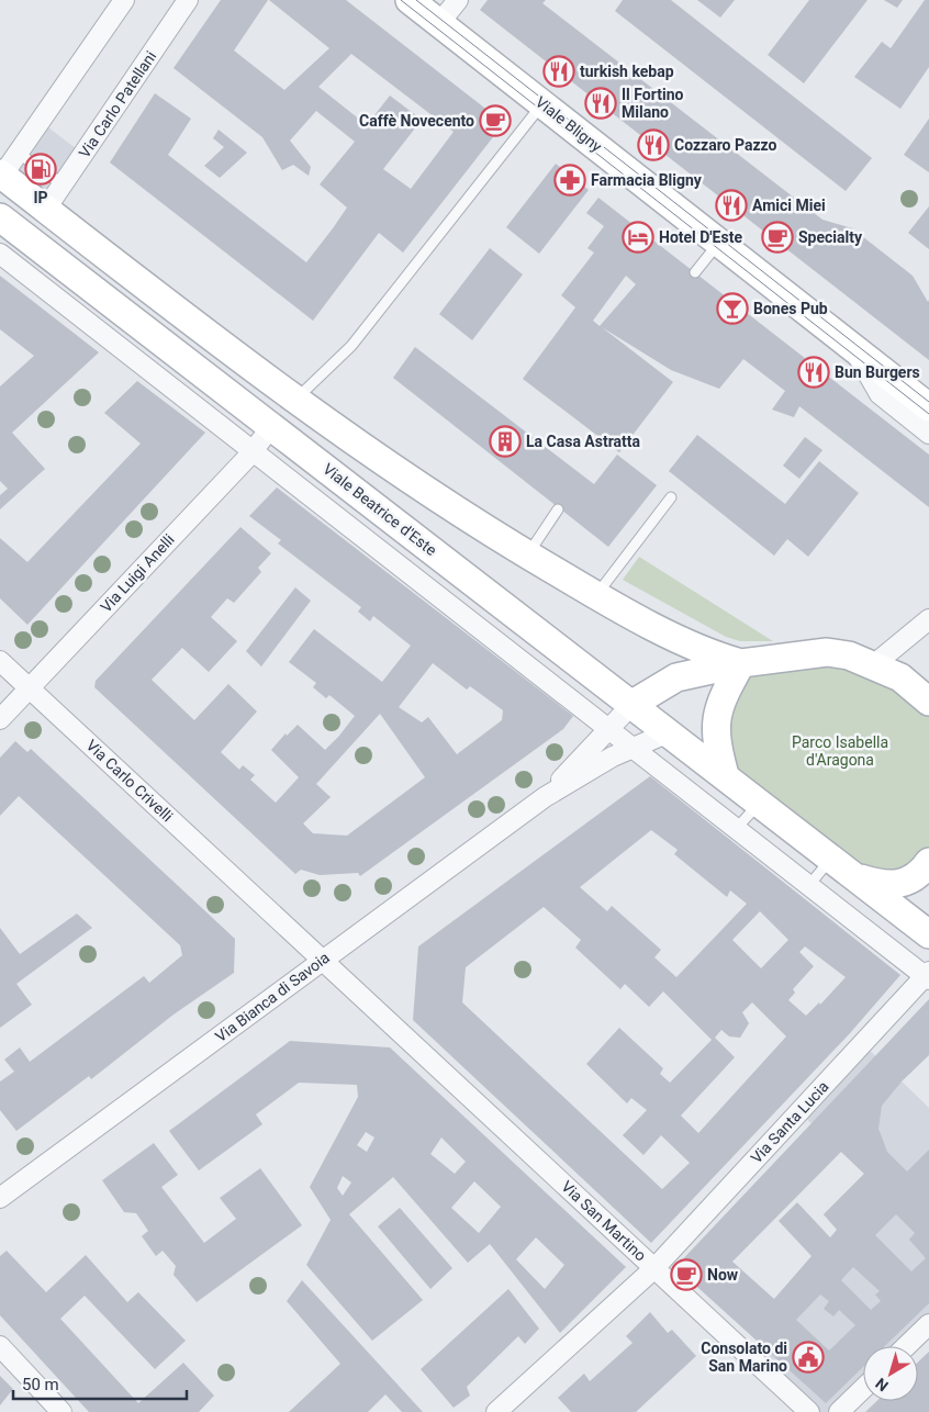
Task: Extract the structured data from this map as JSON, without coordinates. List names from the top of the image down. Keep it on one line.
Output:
{"streets":{"main road":["Viale Bligny","Viale Beatrice d'Este"],"street":["Via Carlo Patellani","Via Luigi Anelli","Via Carlo Crivelli","Via Bianca di Savoia","Via Santa Lucia","Via San Martino"]},"crossings":[["Viale Beatrice d'Este","Via Luigi Anelli"],["Viale Beatrice d'Este","Via Bianca di Savoia"],["Viale Beatrice d'Este","Via Santa Lucia"],["Via Luigi Anelli","Via Carlo Crivelli"],["Via Carlo Crivelli","Via Bianca di Savoia"],["Via Carlo Crivelli","Via San Martino"],["Via Bianca di Savoia","Via San Martino"],["Via Santa Lucia","Via San Martino"]],"parks":["Parco Isabella d'Aragona"],"places":{"restaurant":["turkish kebap","Il Fortino Milano","Cozzaro Pazzo","Amici Miei","Bun Burgers"],"cafe":["Caffè Novecento","Specialty","Now"],"fuel station":["IP"],"pharmacy":["Farmacia Bligny"],"hotel":["Hotel D'Este"],"bar":["Bones Pub"],"building":["La Casa Astratta"],"public building":["Consolato di San Marino"]},"scale_bar":"50 m","north":"bottom left"}
